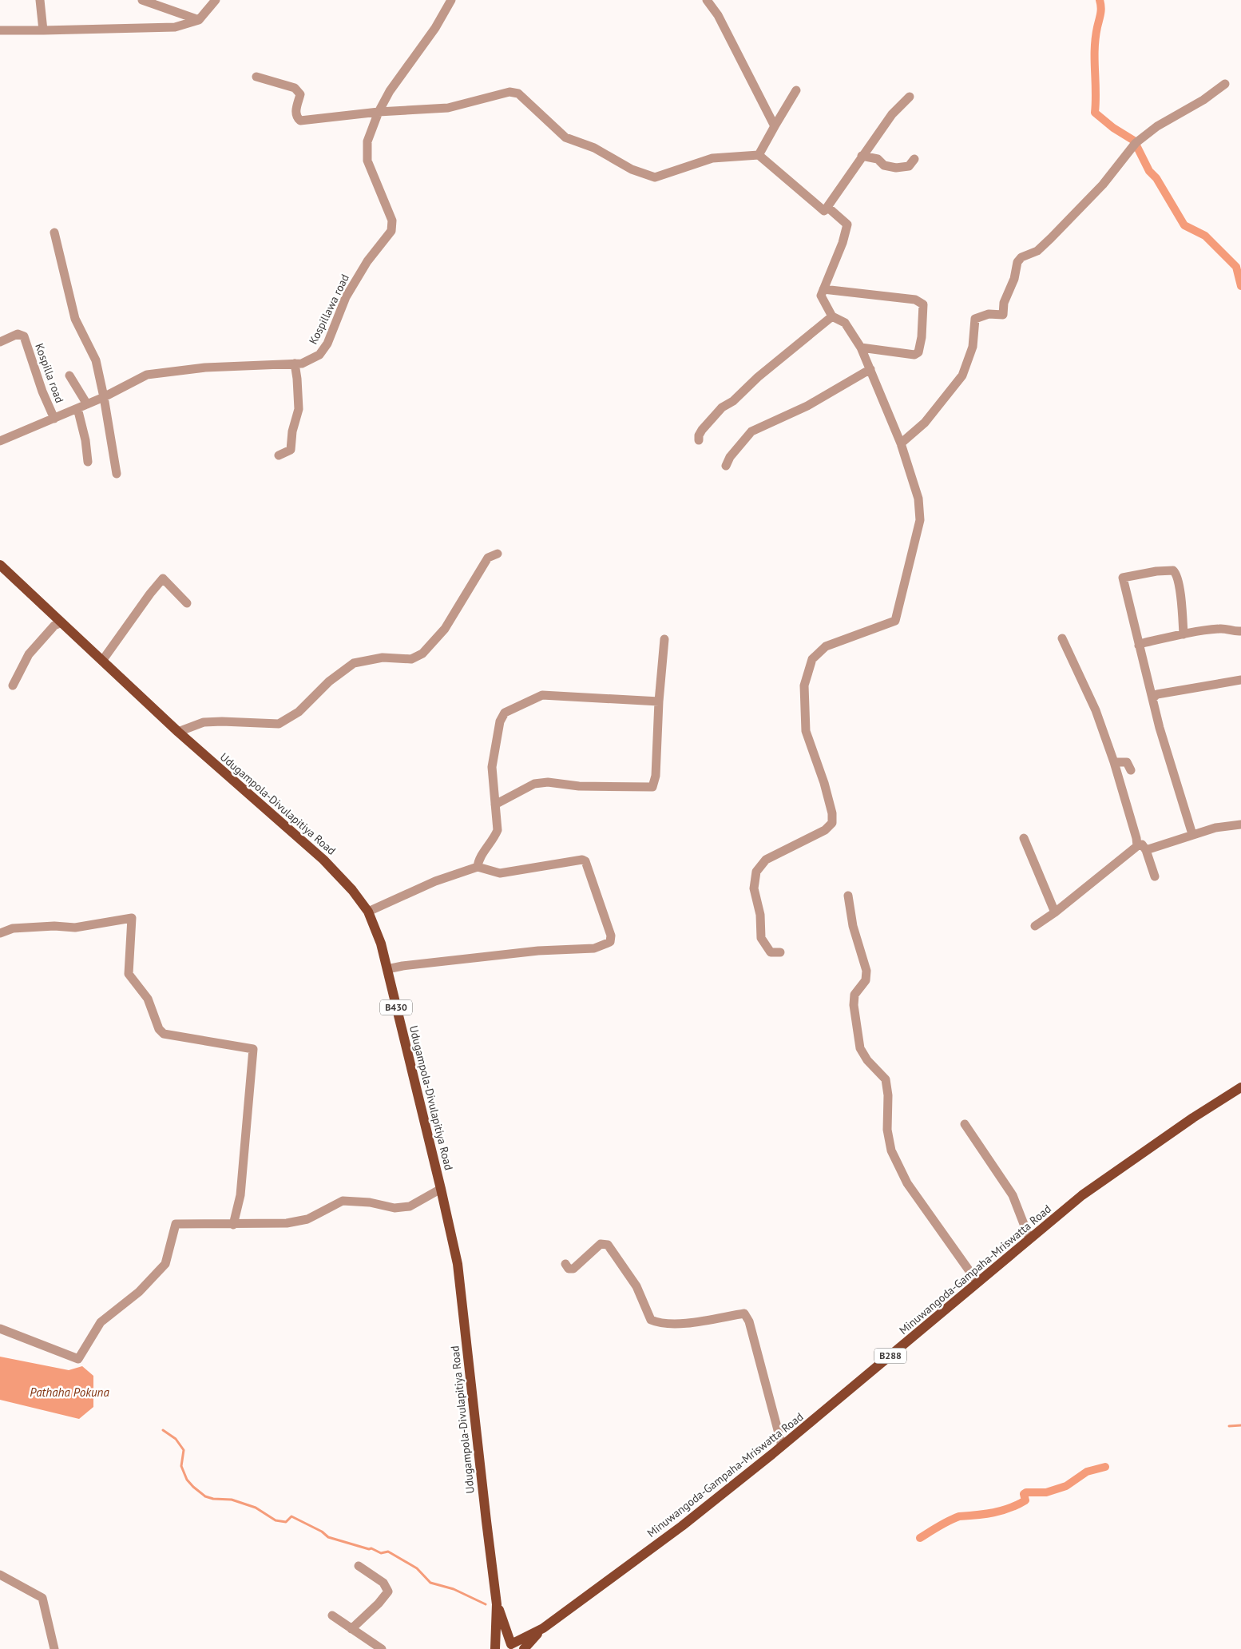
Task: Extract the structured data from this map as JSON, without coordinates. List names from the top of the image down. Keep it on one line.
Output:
{"streets":{"main road":["Udugampola-Divulapitiya Road","B430","Minuwangoda-Gampaha-Mriswatta Road","B288"],"street":["Kospillawa road","Kospilla road"]},"crossings":[["Kospillawa road","Kospilla road"],["Udugampola-Divulapitiya Road","Minuwangoda-Gampaha-Mriswatta Road"]],"water":["Pathaha Pokuna"]}
